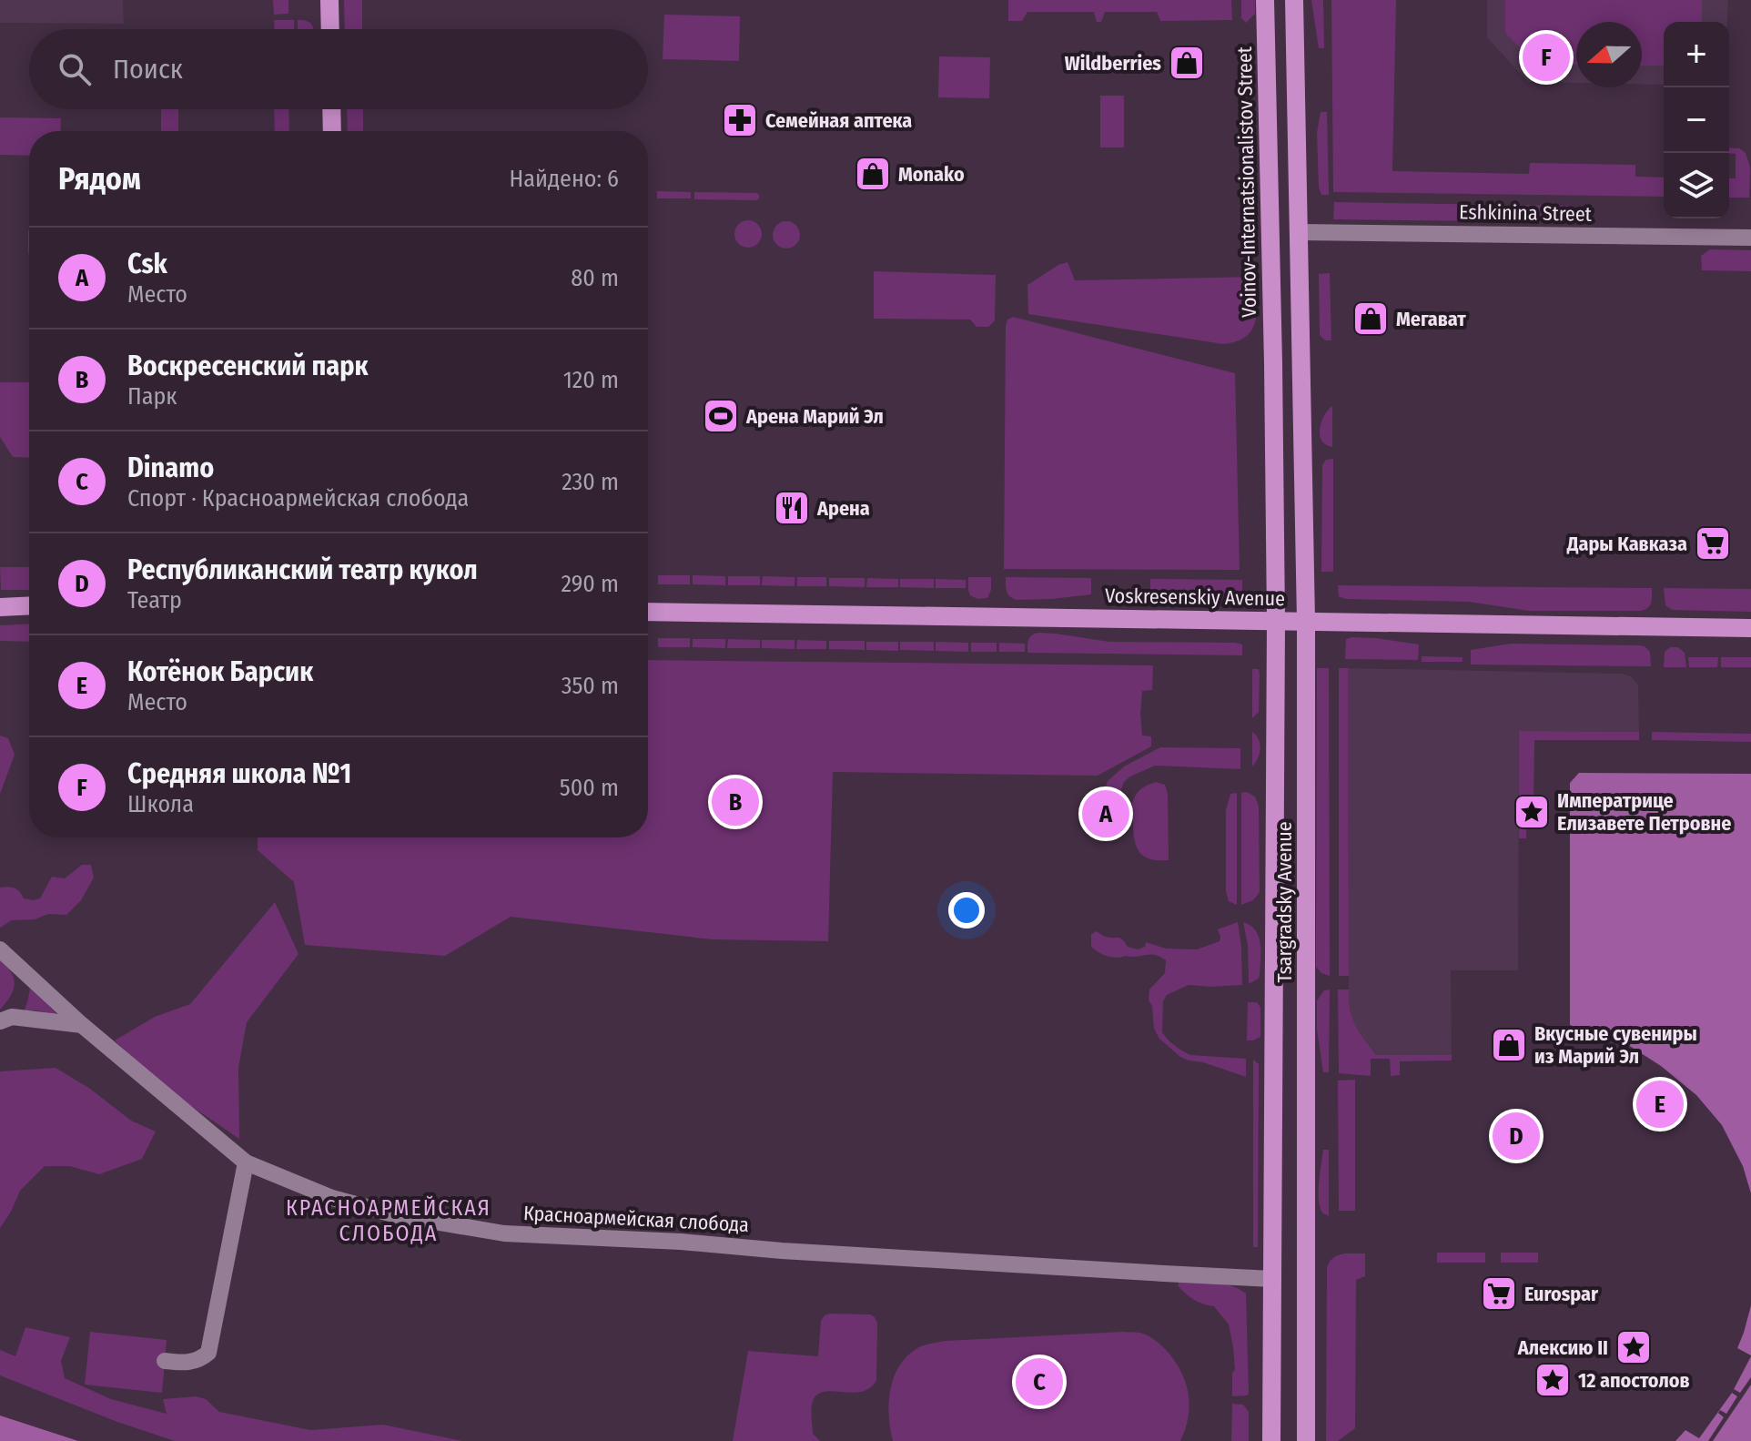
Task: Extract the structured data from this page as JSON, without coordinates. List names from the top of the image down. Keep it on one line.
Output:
{"streets":{"main road":["Voinov-Internatsionalistov Street","Voskresenskiy Avenue","Tsargradsky Avenue"],"street":["Eshkinina Street","Красноармейская слобода"]},"crossings":[["Voinov-Internatsionalistov Street","Tsargradsky Avenue"],["Eshkinina Street","Tsargradsky Avenue"],["Voskresenskiy Avenue","Tsargradsky Avenue"],["Tsargradsky Avenue","Красноармейская слобода"]],"districts":["КРАСНОАРМЕЙСКАЯ СЛОБОДА"],"places":{"shop":["Wildberries","Monako","Мегават","Вкусные сувениры из Марий Эл"],"pharmacy":["Семейная аптека"],"sports":["Арена Марий Эл"],"restaurant":["Арена"],"supermarket":["Дары Кавказа","Eurospar"],"place":["Императрице Елизавете Петровне","Алексию II","12 апостолов"]},"north":"left","page":{"map_buttons":["+","−"],"search":"Поиск","pins":["F","B","A","E","D","C"],"heading":["Рядом","Найдено: 6"],"list":[{"mark":"A","name":"Csk","note":"Место","value":"80 m"},{"mark":"B","name":"Воскресенский парк","note":"Парк","value":"120 m"},{"mark":"C","name":"Dinamo","note":"Спорт · Красноармейская слобода","value":"230 m"},{"mark":"D","name":"Республиканский театр кукол","note":"Театр","value":"290 m"},{"mark":"E","name":"Котёнок Барсик","note":"Место","value":"350 m"},{"mark":"F","name":"Средняя школа №1","note":"Школа","value":"500 m"}]}}
